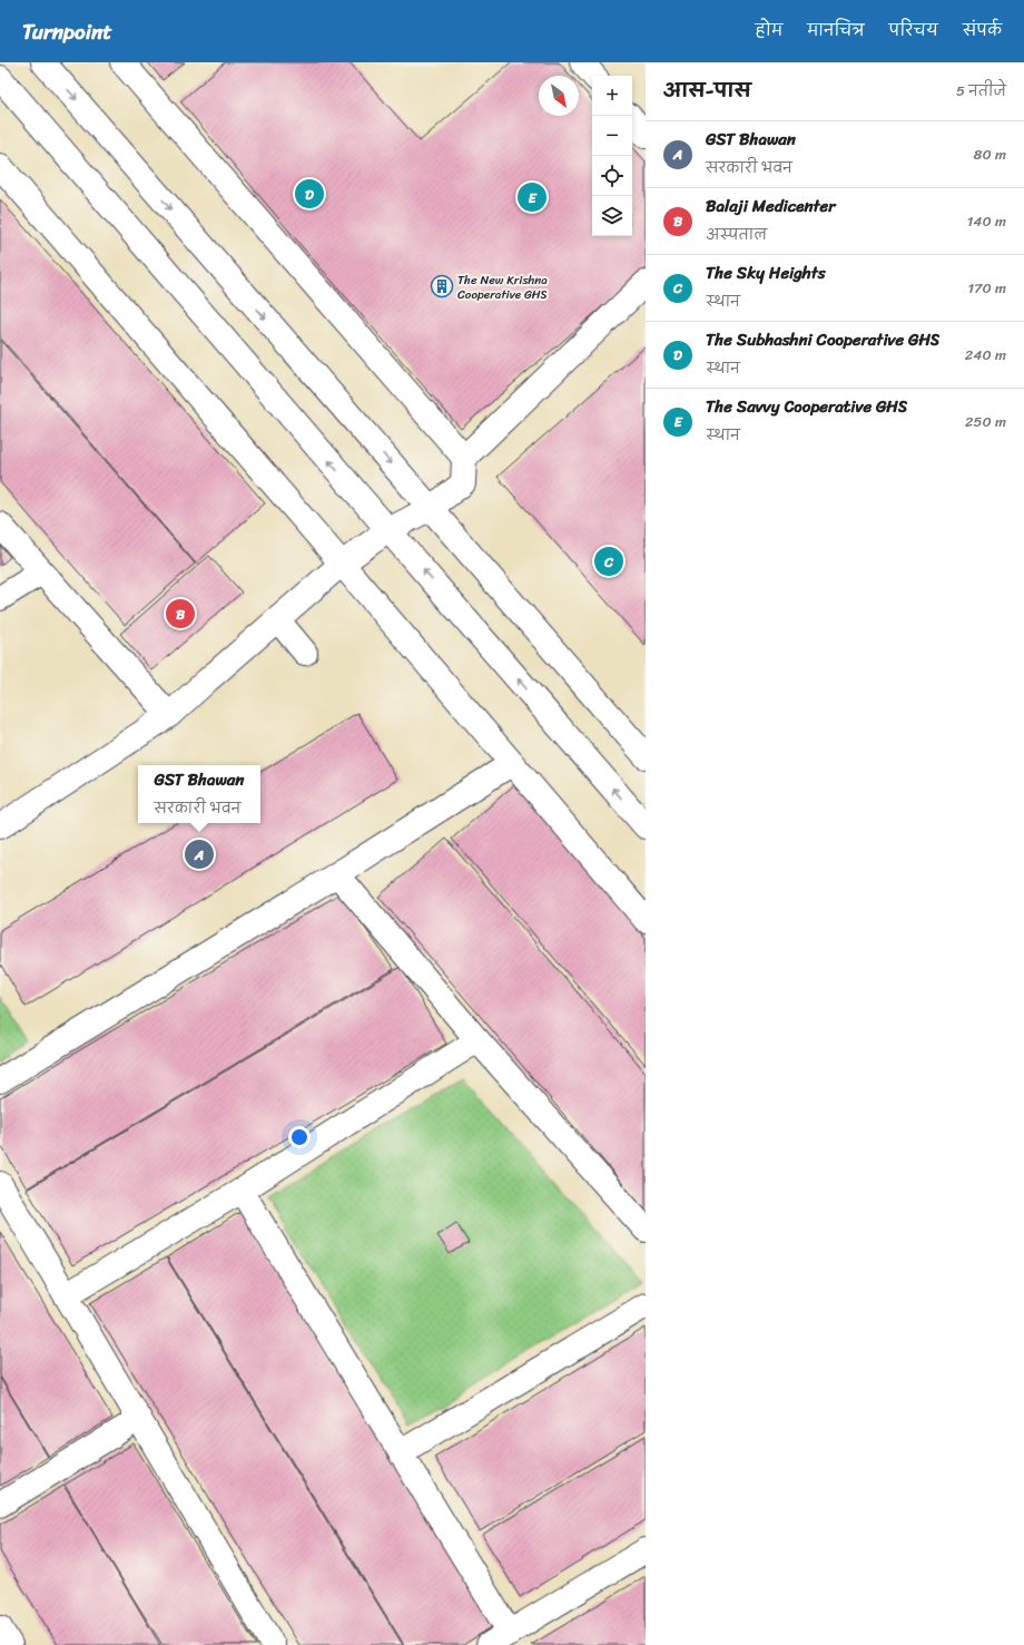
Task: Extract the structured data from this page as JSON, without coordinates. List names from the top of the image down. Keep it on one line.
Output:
{"places":{"building":["The New Krishna Cooperative GHS"]},"north":"bottom right","page":{"header":"Turnpoint","nav":["होम","मानचित्र","परिचय","संपर्क"],"heading":["आस-पास","5 नतीजे"],"map_buttons":["+","−"],"list":[{"mark":"A","name":"GST Bhawan","note":"सरकारी भवन","value":"80 m"},{"mark":"B","name":"Balaji Medicenter","note":"अस्पताल","value":"140 m"},{"mark":"C","name":"The Sky Heights","note":"स्थान","value":"170 m"},{"mark":"D","name":"The Subhashni Cooperative GHS","note":"स्थान","value":"240 m"},{"mark":"E","name":"The Savvy Cooperative GHS","note":"स्थान","value":"250 m"}],"pins":["D","E","C","B","A"],"popup":["GST Bhawan","सरकारी भवन"]}}
